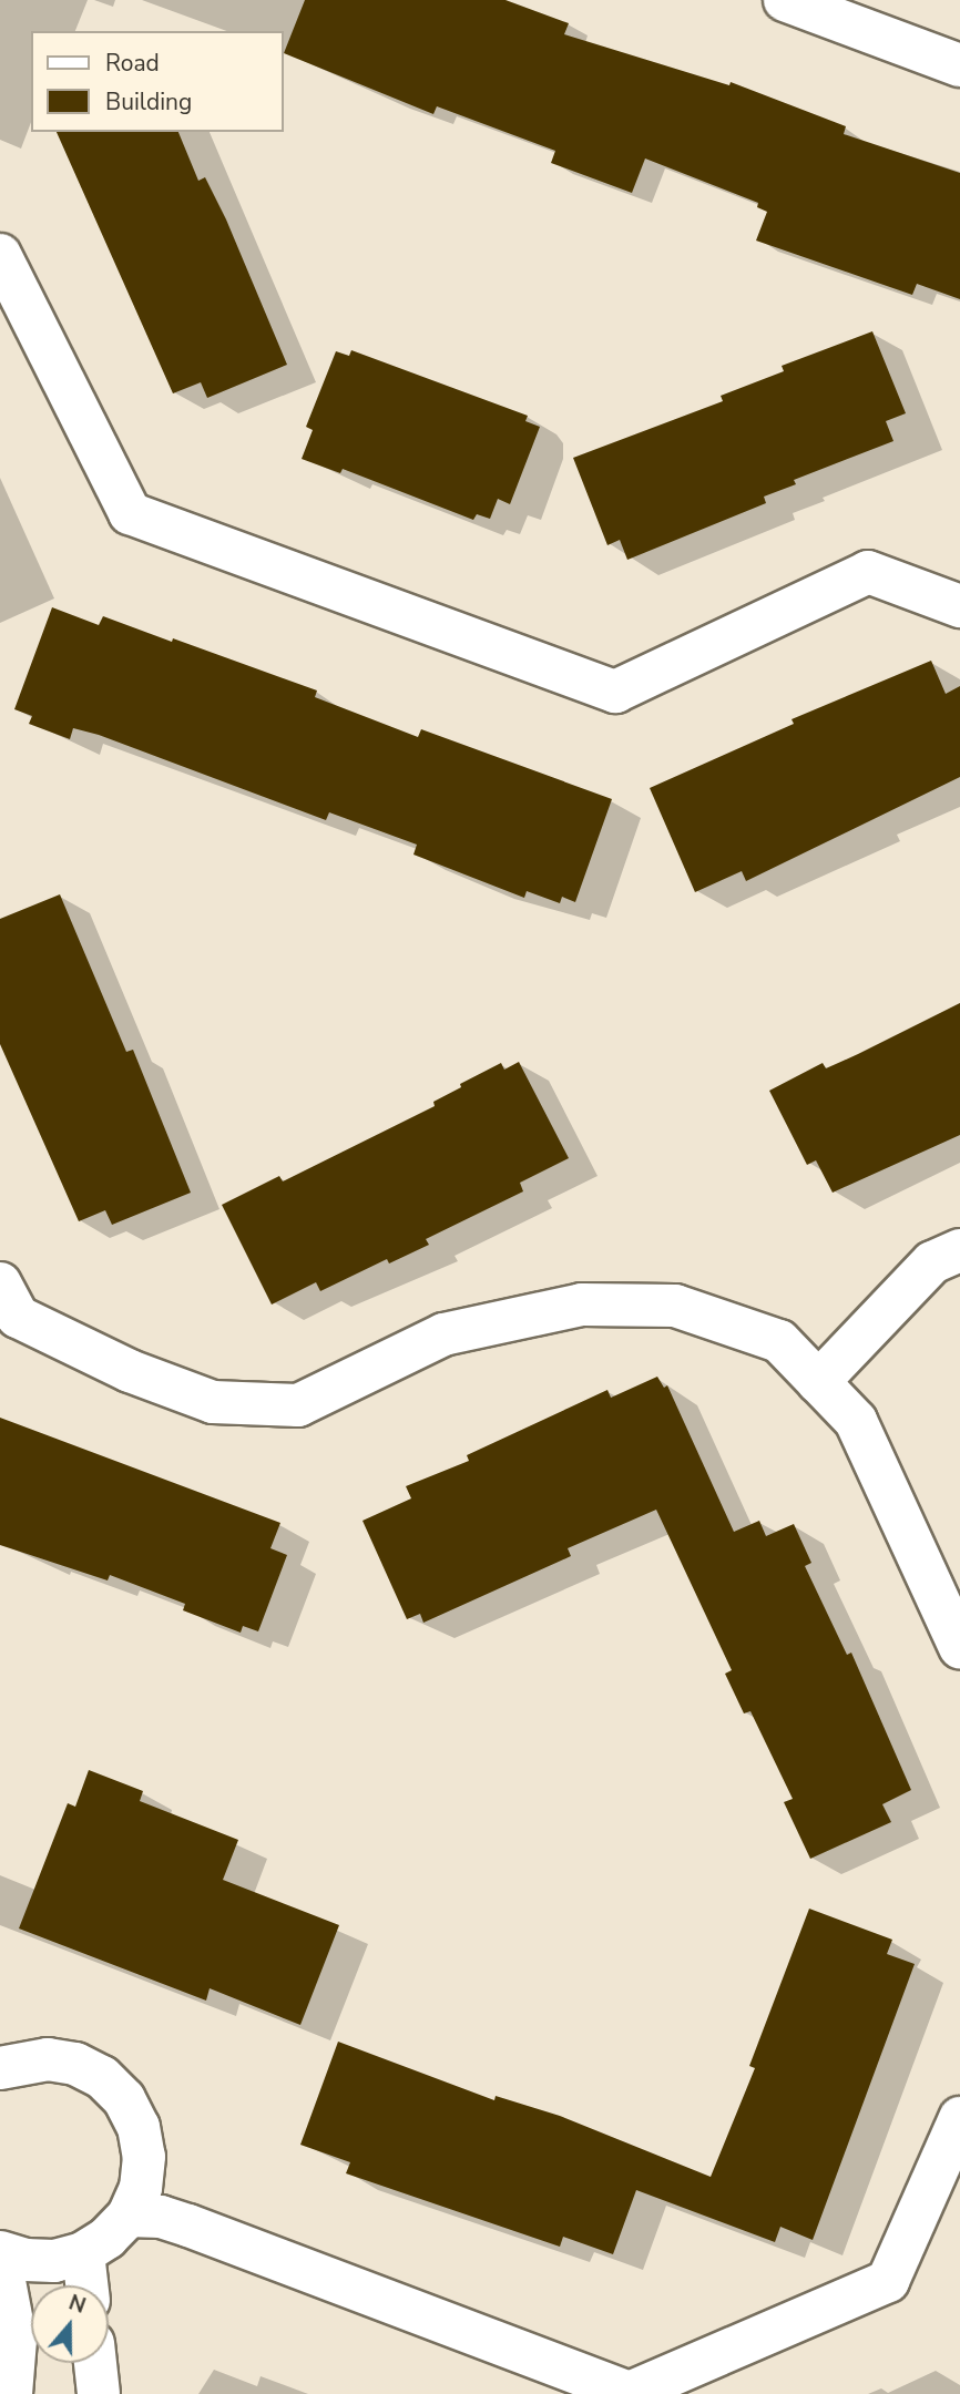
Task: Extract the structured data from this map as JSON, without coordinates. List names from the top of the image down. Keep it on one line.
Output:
{"legend":["Road","Building"],"north":"top"}
